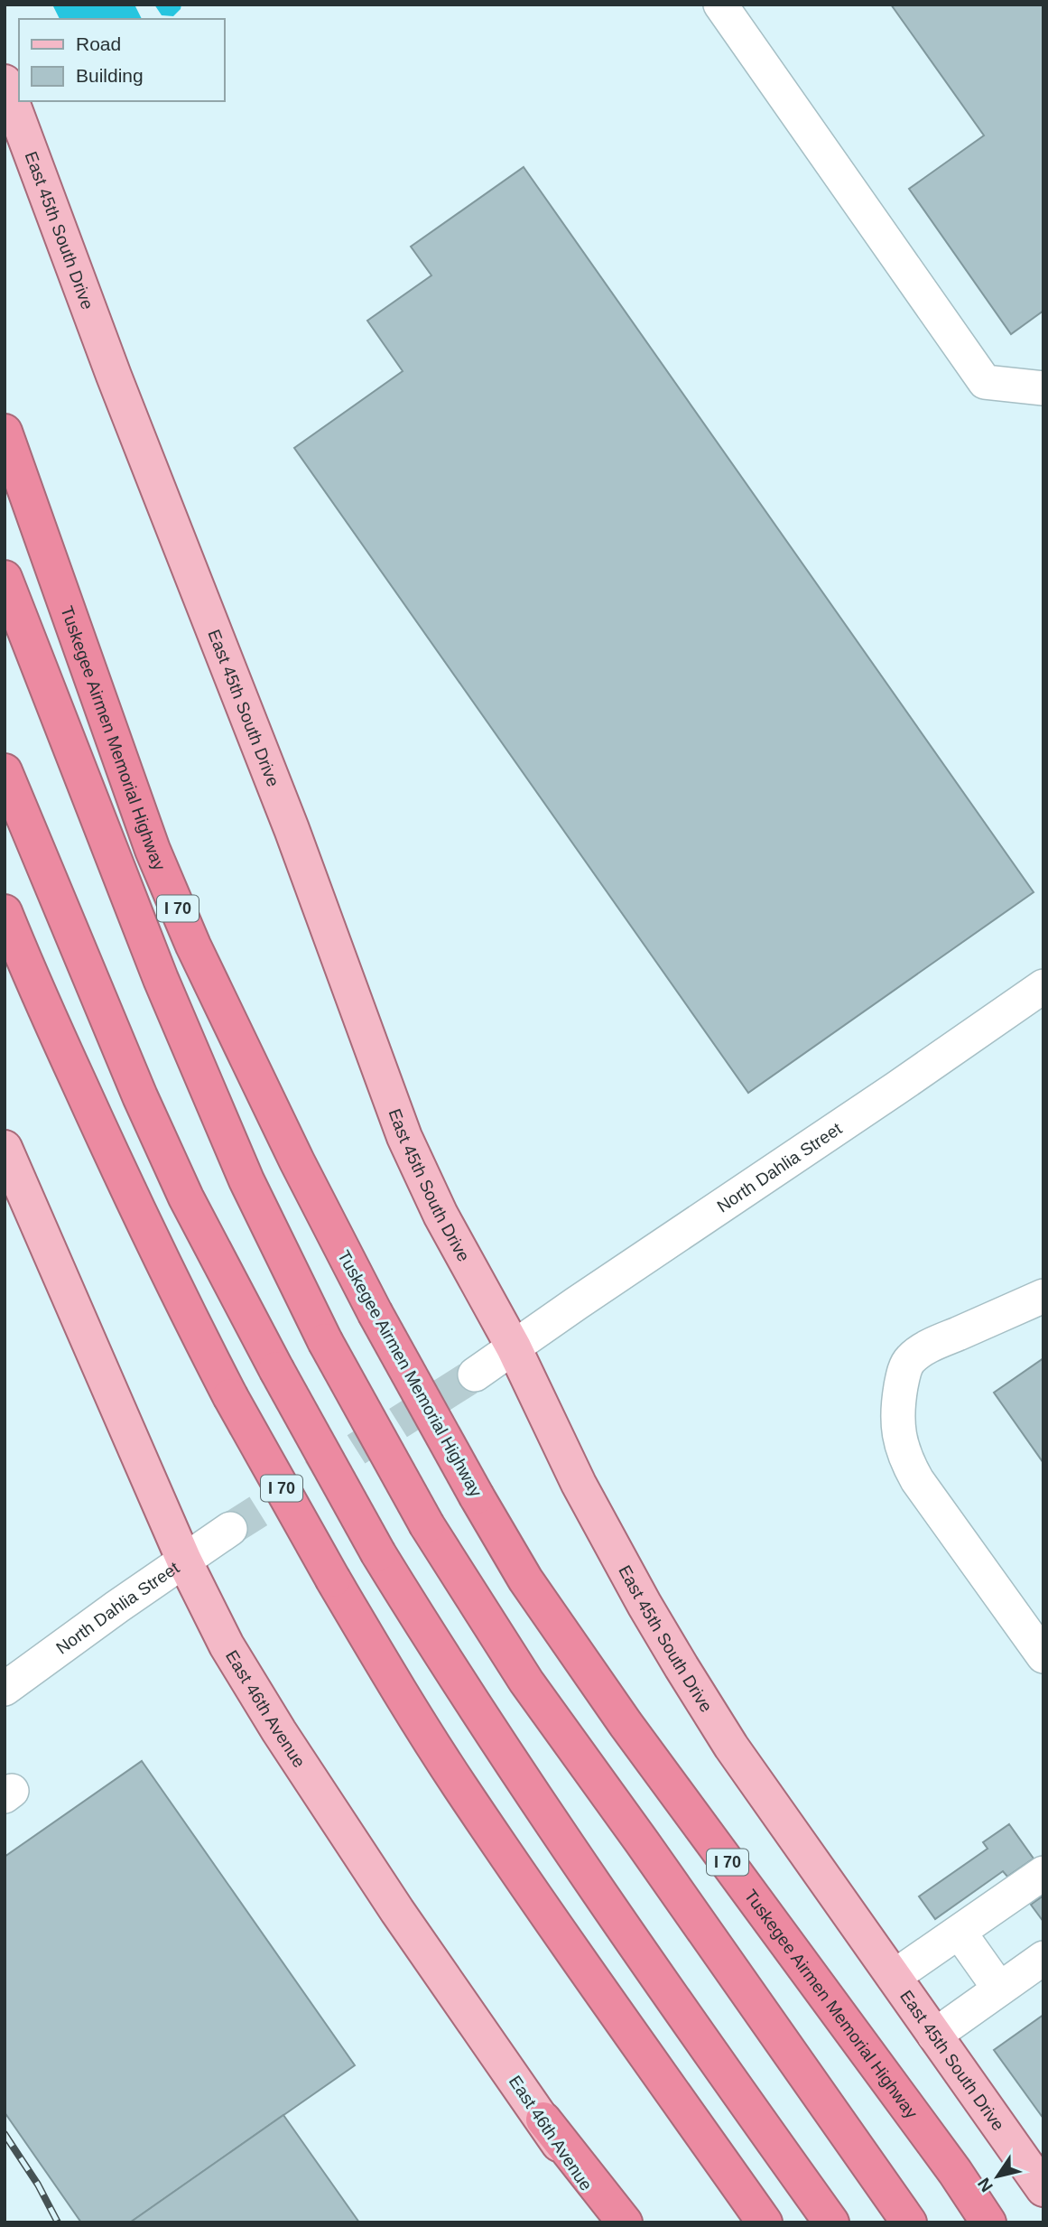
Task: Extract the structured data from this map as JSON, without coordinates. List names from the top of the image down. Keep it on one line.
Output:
{"streets":{"highway":["Tuskegee Airmen Memorial Highway","I 70"],"main road":["East 45th South Drive","East 46th Avenue"],"street":["North Dahlia Street"]},"crossings":[["East 45th South Drive","North Dahlia Street"],["North Dahlia Street","East 46th Avenue"]],"legend":["Road","Building"],"north":"bottom left"}
